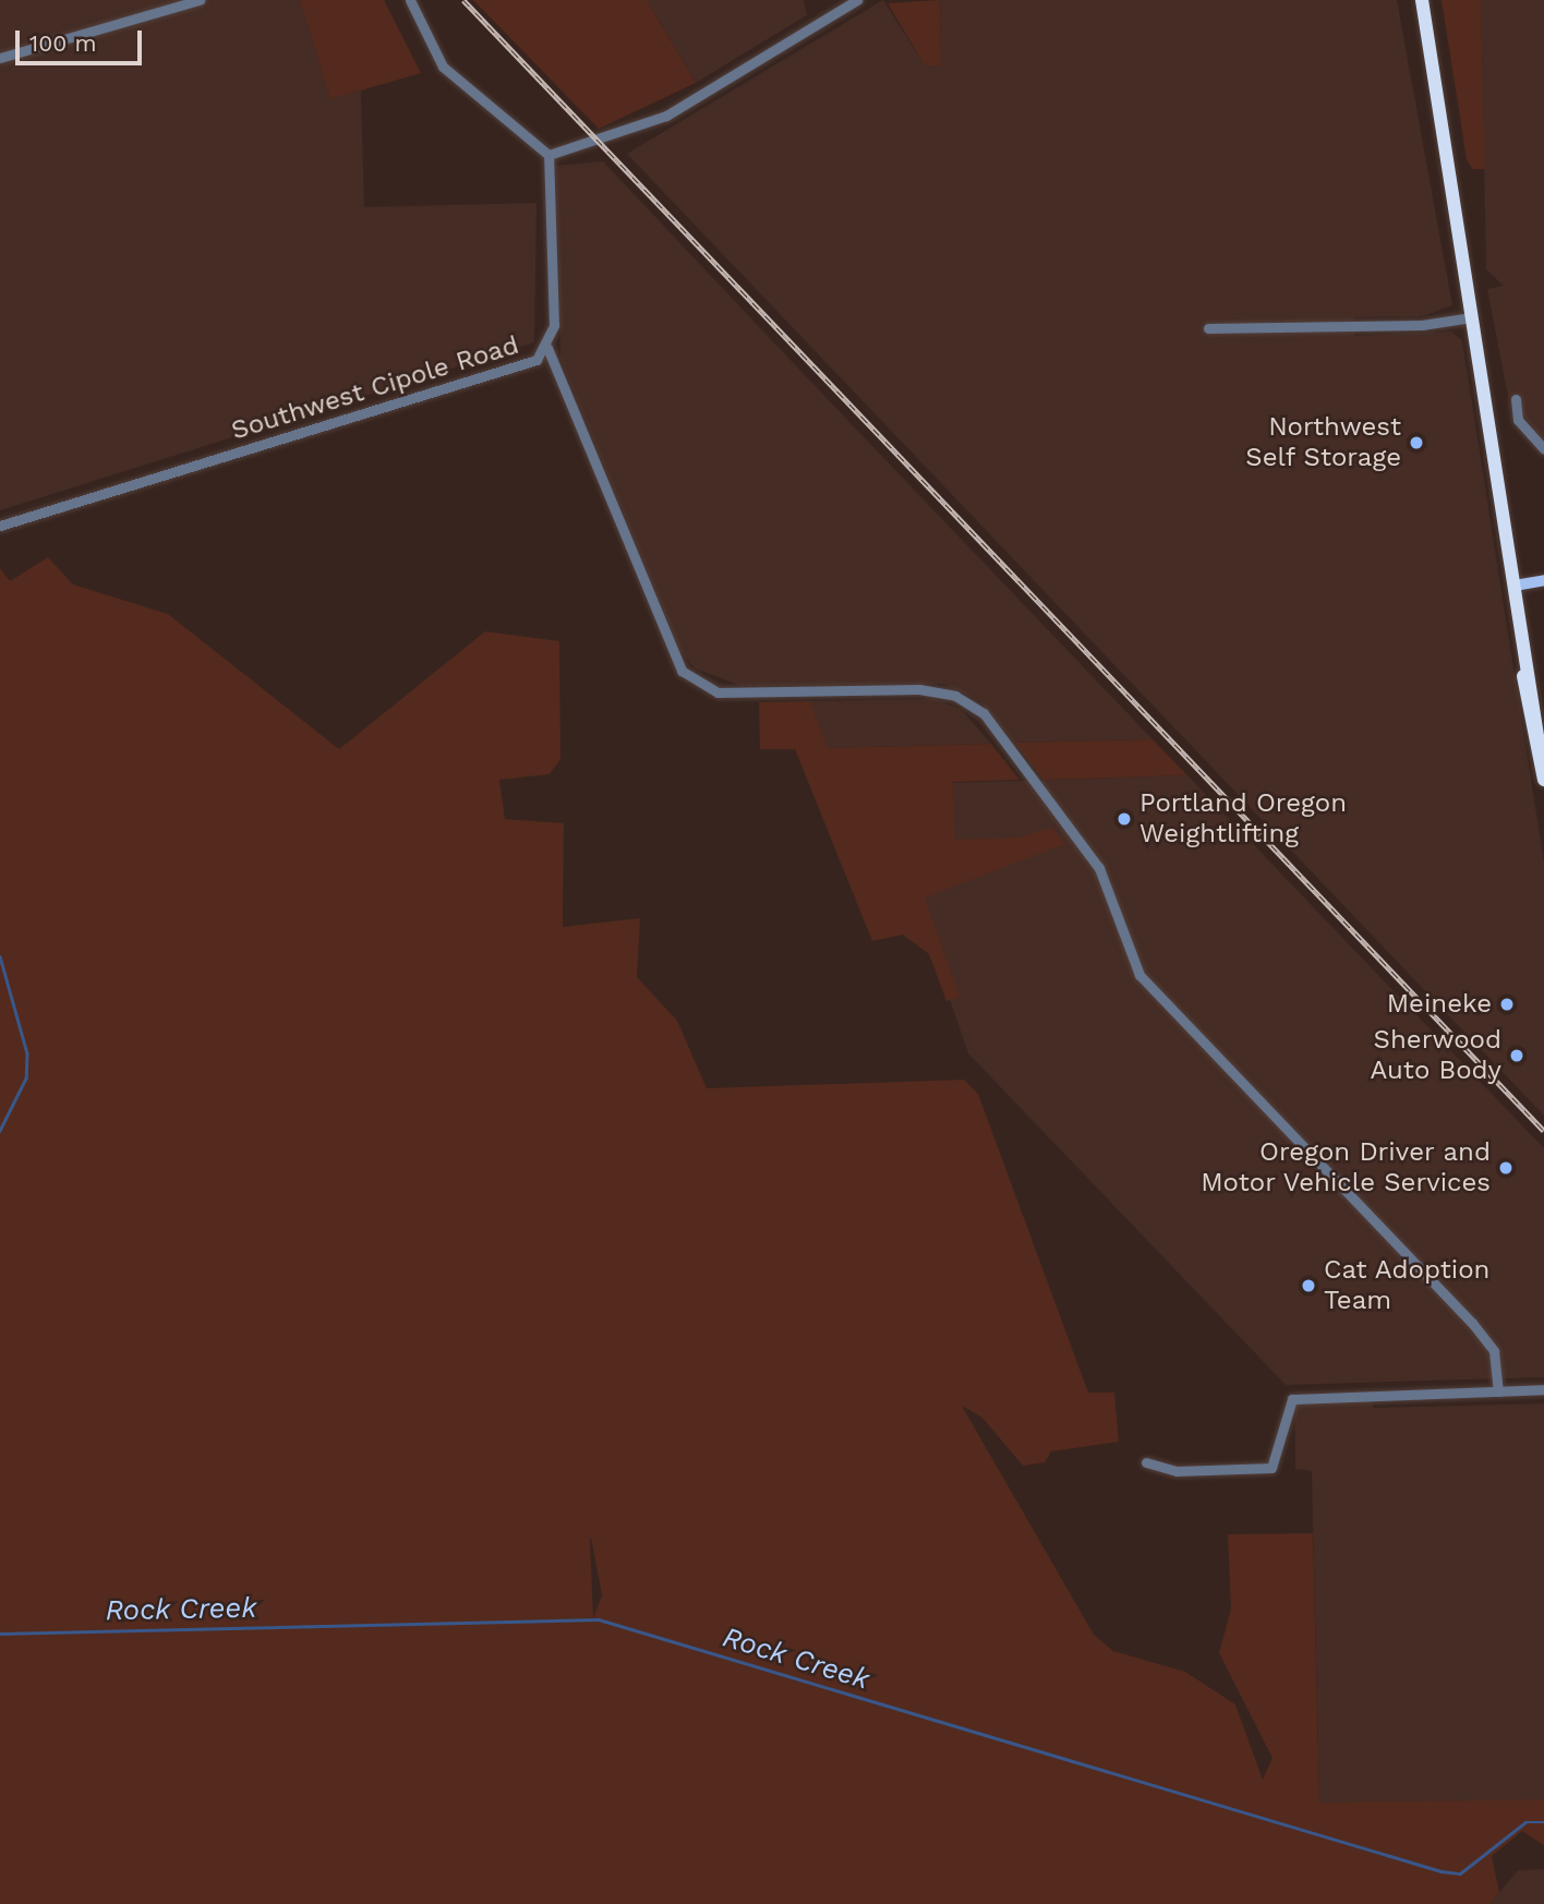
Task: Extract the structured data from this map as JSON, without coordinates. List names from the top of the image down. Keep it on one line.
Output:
{"streets":{"street":["Southwest Cipole Road"]},"water":["Rock Creek"],"places":["Northwest Self Storage","Portland Oregon Weightlifting","Meineke","Sherwood Auto Body","Oregon Driver and Motor Vehicle Services","Cat Adoption Team"],"scale_bar":"100 m"}
